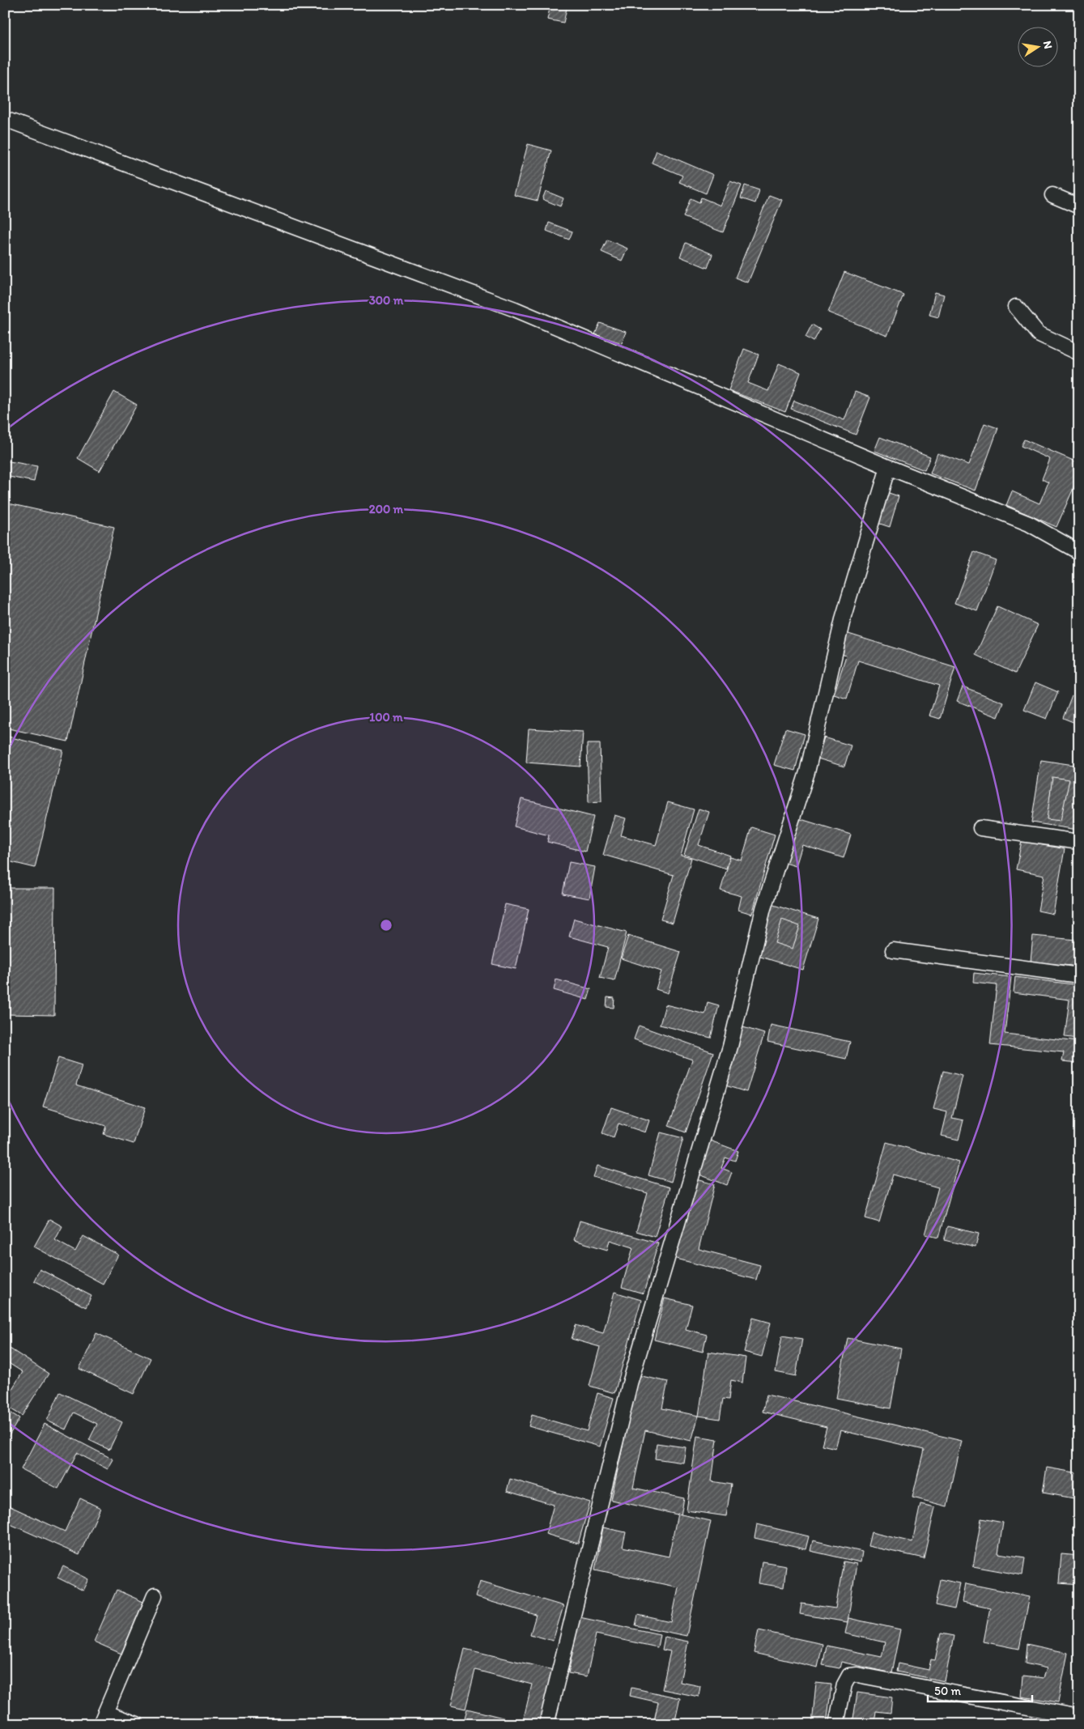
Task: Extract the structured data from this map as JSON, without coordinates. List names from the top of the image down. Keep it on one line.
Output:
{"scale_bar":"50 m","north":"right","rings":["300 m","200 m","100 m"]}
